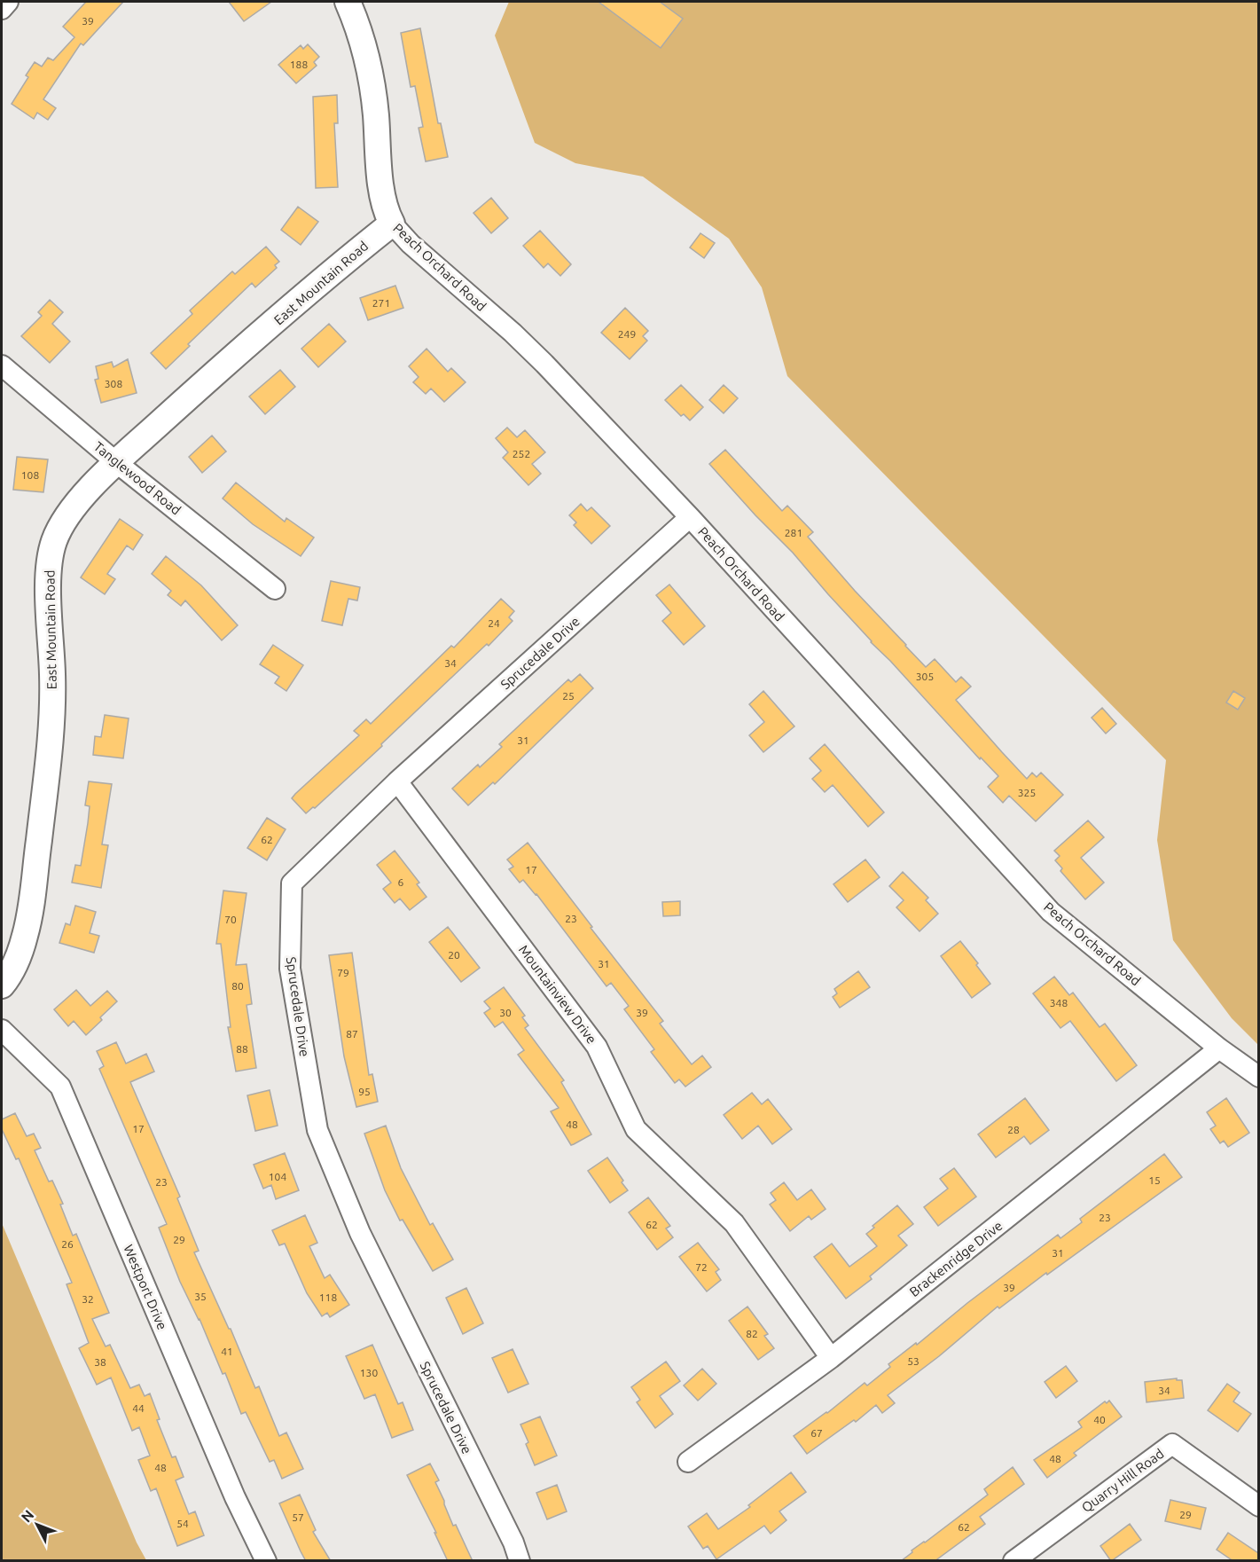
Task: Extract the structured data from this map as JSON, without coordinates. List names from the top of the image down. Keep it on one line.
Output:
{"streets":{"street":["Peach Orchard Road","East Mountain Road","Tanglewood Road","Sprucedale Drive","Mountainview Drive","Brackenridge Drive","Westport Drive","Quarry Hill Road"]},"crossings":[["Peach Orchard Road","East Mountain Road"],["Peach Orchard Road","Sprucedale Drive"],["Peach Orchard Road","Brackenridge Drive"],["East Mountain Road","Tanglewood Road"],["Sprucedale Drive","Mountainview Drive"],["Mountainview Drive","Brackenridge Drive"]],"house_numbers":["39","188","271","249","308","252","108","281","24","34","305","25","31","325","62","17","6","23","70","20","31","79","80","348","30","39","87","88","95","48","17","28","104","15","23","23","62","29","26","31","72","39","35","118","32","82","41","53","38","130","34","44","40","67","48","48","29","57","54","62"],"north":"top left"}
